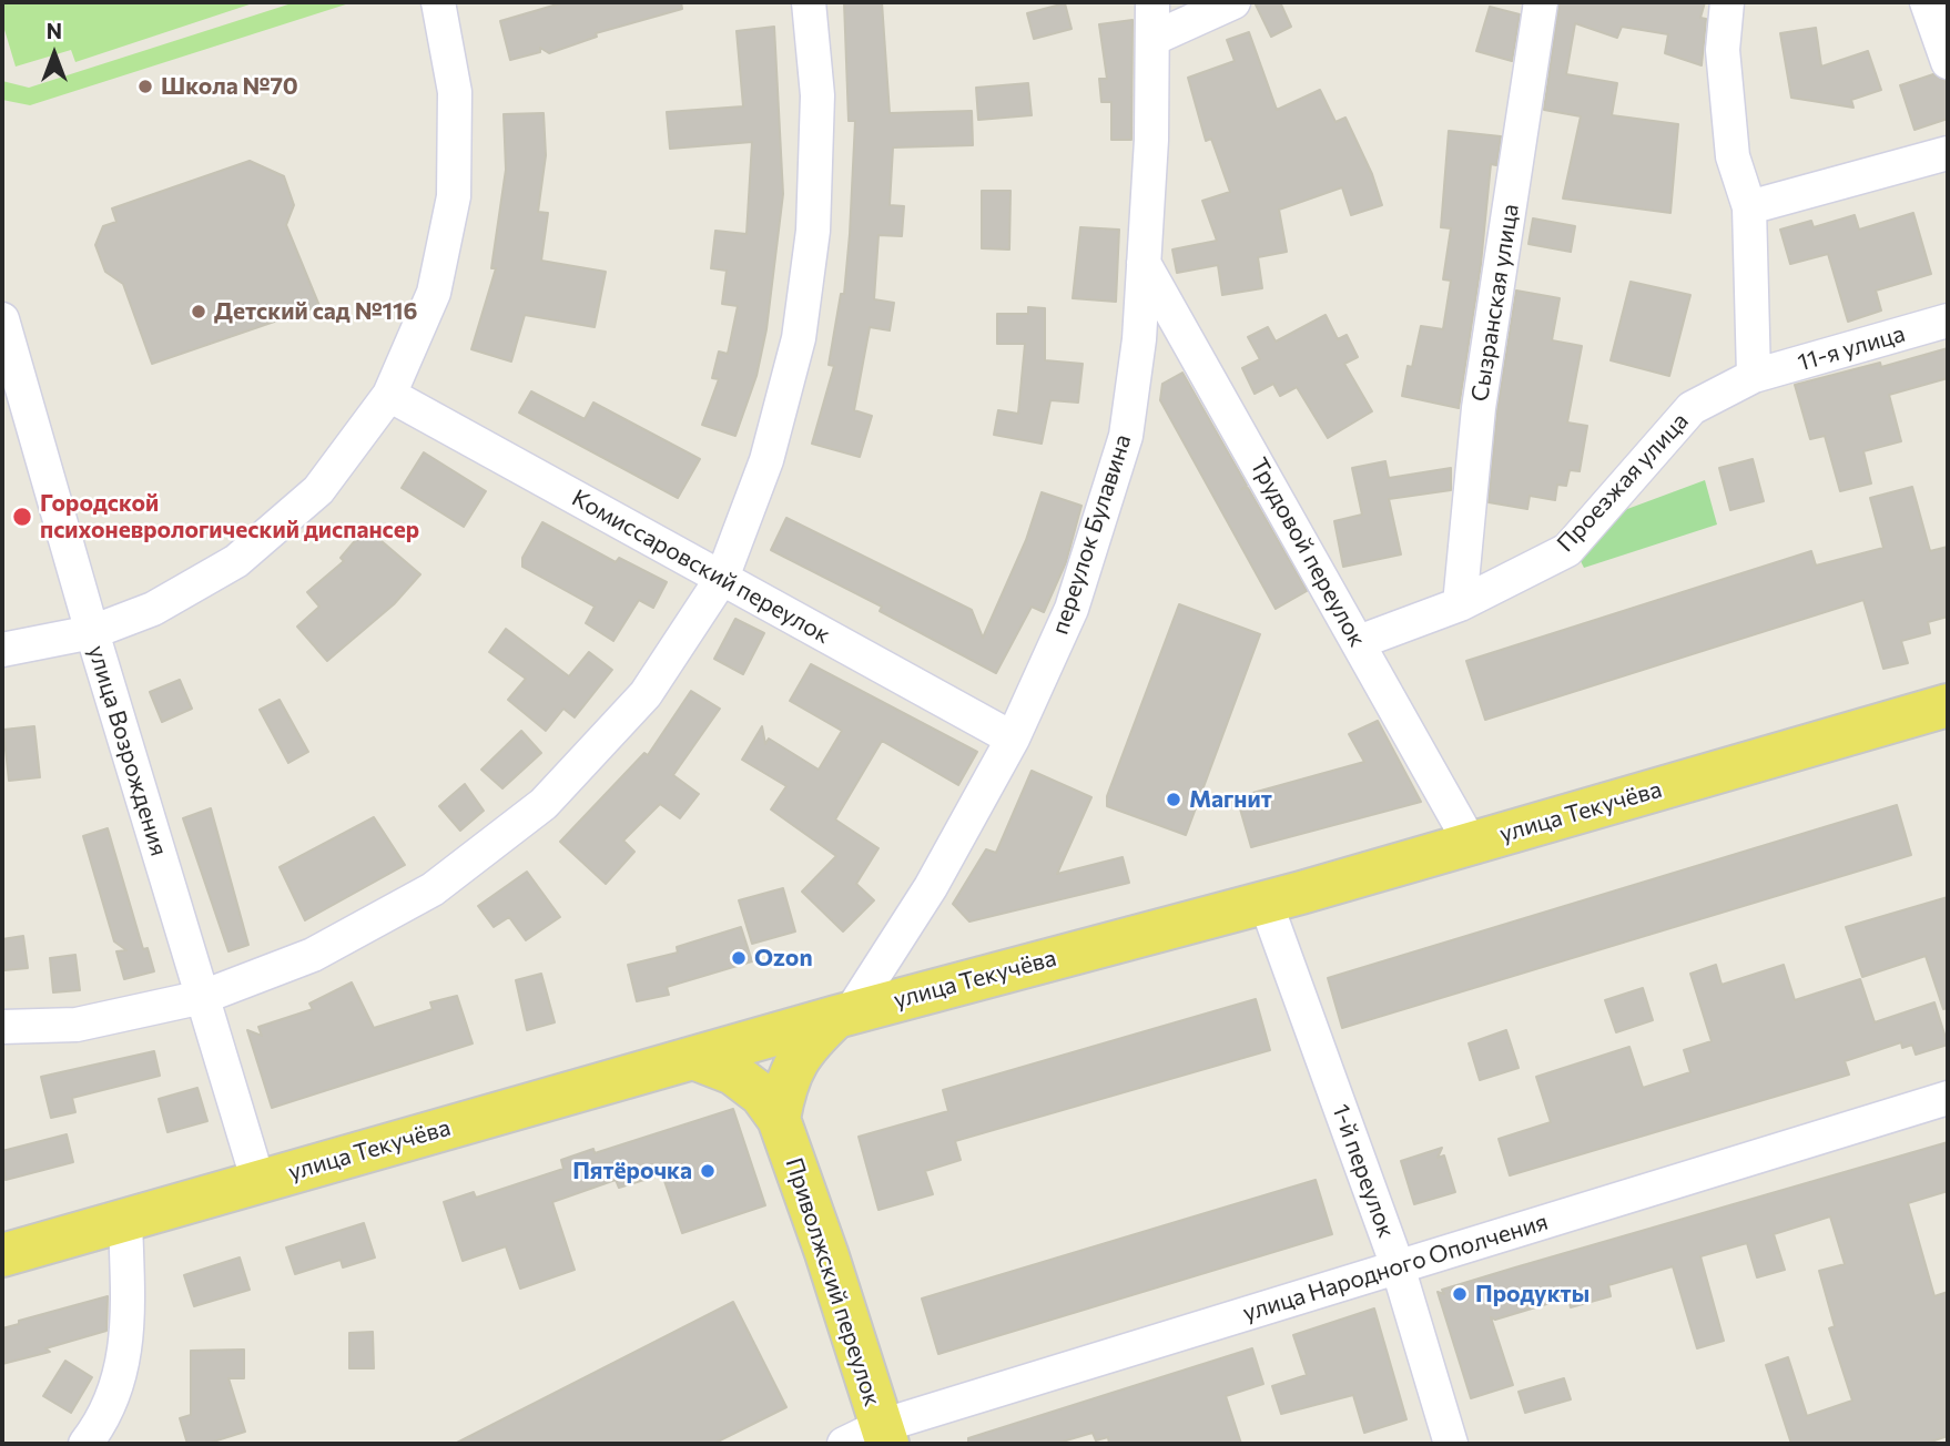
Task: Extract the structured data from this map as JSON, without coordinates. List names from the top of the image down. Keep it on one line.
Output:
{"streets":{"main road":["улица Текучёва","Приволжский переулок"],"street":["Сызранская улица","11-я улица","Проезжая улица","переулок Булавина","Трудовой переулок","Комиссаровский переулок","улица Возрождения","1-й переулок","улица Народного Ополчения"]},"crossings":[["Сызранская улица","Проезжая улица"],["11-я улица","Проезжая улица"],["Проезжая улица","Трудовой переулок"],["переулок Булавина","Трудовой переулок"],["переулок Булавина","Комиссаровский переулок"],["переулок Булавина","улица Текучёва"],["Трудовой переулок","улица Текучёва"],["улица Возрождения","улица Текучёва"],["улица Текучёва","1-й переулок"],["улица Текучёва","Приволжский переулок"],["1-й переулок","улица Народного Ополчения"],["улица Народного Ополчения","Приволжский переулок"]],"places":["Школа №70","Детский сад №116","Городской психоневрологический диспансер","Магнит","Ozon","Пятёрочка","Продукты"],"north":"top"}
